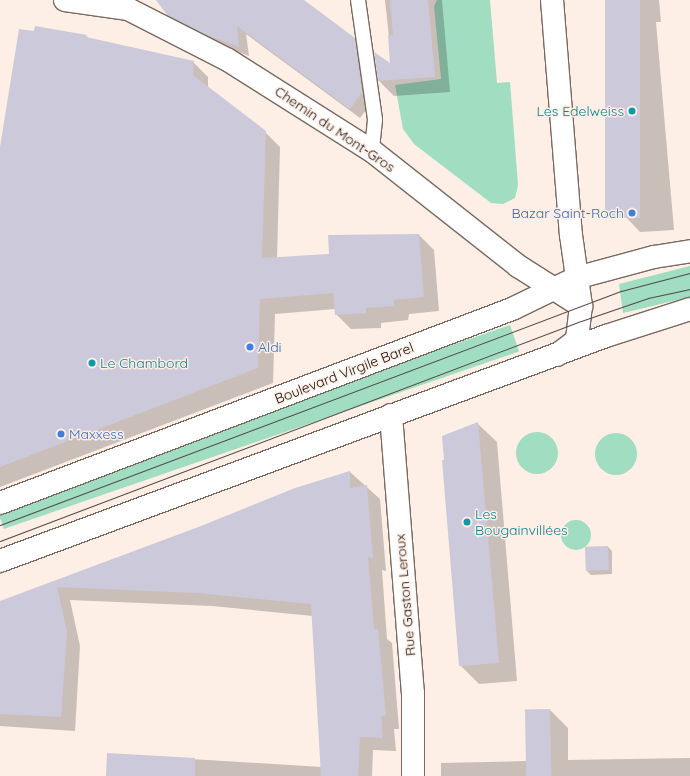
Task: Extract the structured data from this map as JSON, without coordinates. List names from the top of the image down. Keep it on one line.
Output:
{"streets":{"main road":["Chemin du Mont-Gros","Boulevard Virgile Barel","Rue Gaston Leroux"]},"crossings":[["Chemin du Mont-Gros","Boulevard Virgile Barel"]],"places":["Les Edelweiss","Bazar Saint-Roch","Aldi","Le Chambord","Maxxess","Les Bougainvillées"]}
